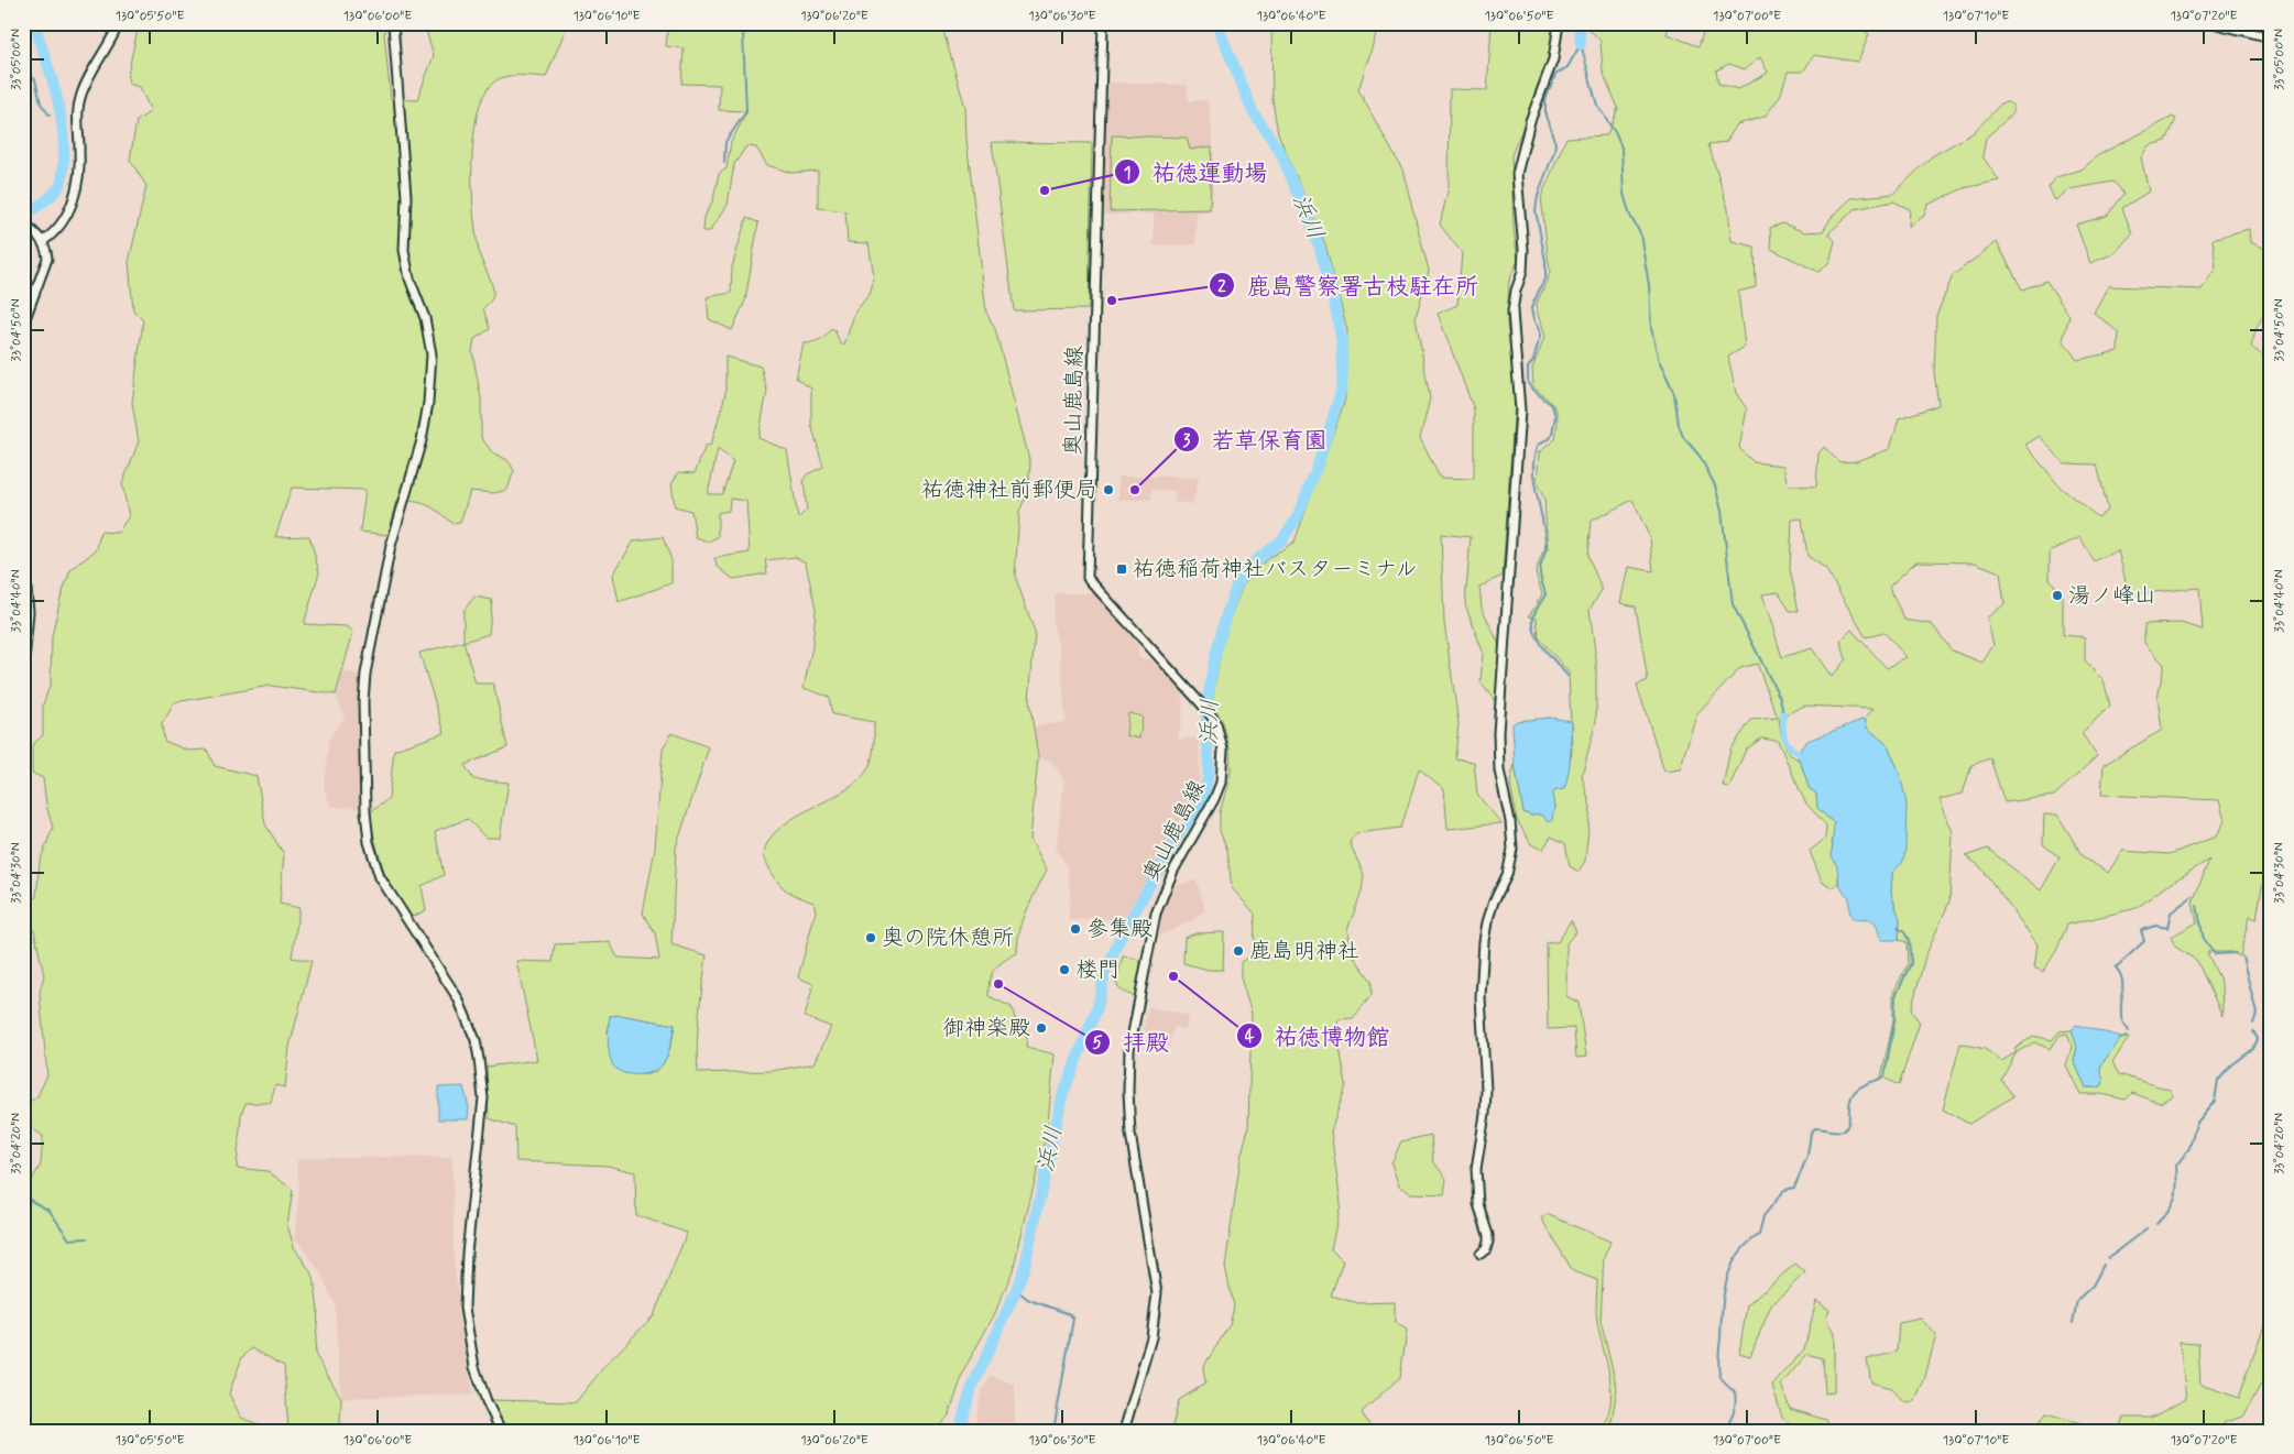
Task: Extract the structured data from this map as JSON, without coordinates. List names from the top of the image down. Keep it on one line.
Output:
{"streets":{"street":["奥山鹿島線"]},"water":["浜川"],"places":{"other":["祐徳運動場","鹿島警察署古枝駐在所","祐徳神社前郵便局","若草保育園","湯ノ峰山","參集殿","奥の院休憩所","鹿島明神社","楼門","祐徳博物館","拝殿","御神楽殿"],"transit":["祐徳稲荷神社バスターミナル"]},"coordinates":["130°05'50\"E","130°06'00\"E","130°06'10\"E","130°06'20\"E","130°06'30\"E","130°06'40\"E","130°06'50\"E","130°07'00\"E","130°07'10\"E","130°07'20\"E","33°05'00\"N","33°04'50\"N","33°04'40\"N","33°04'30\"N","33°04'20\"N"]}
